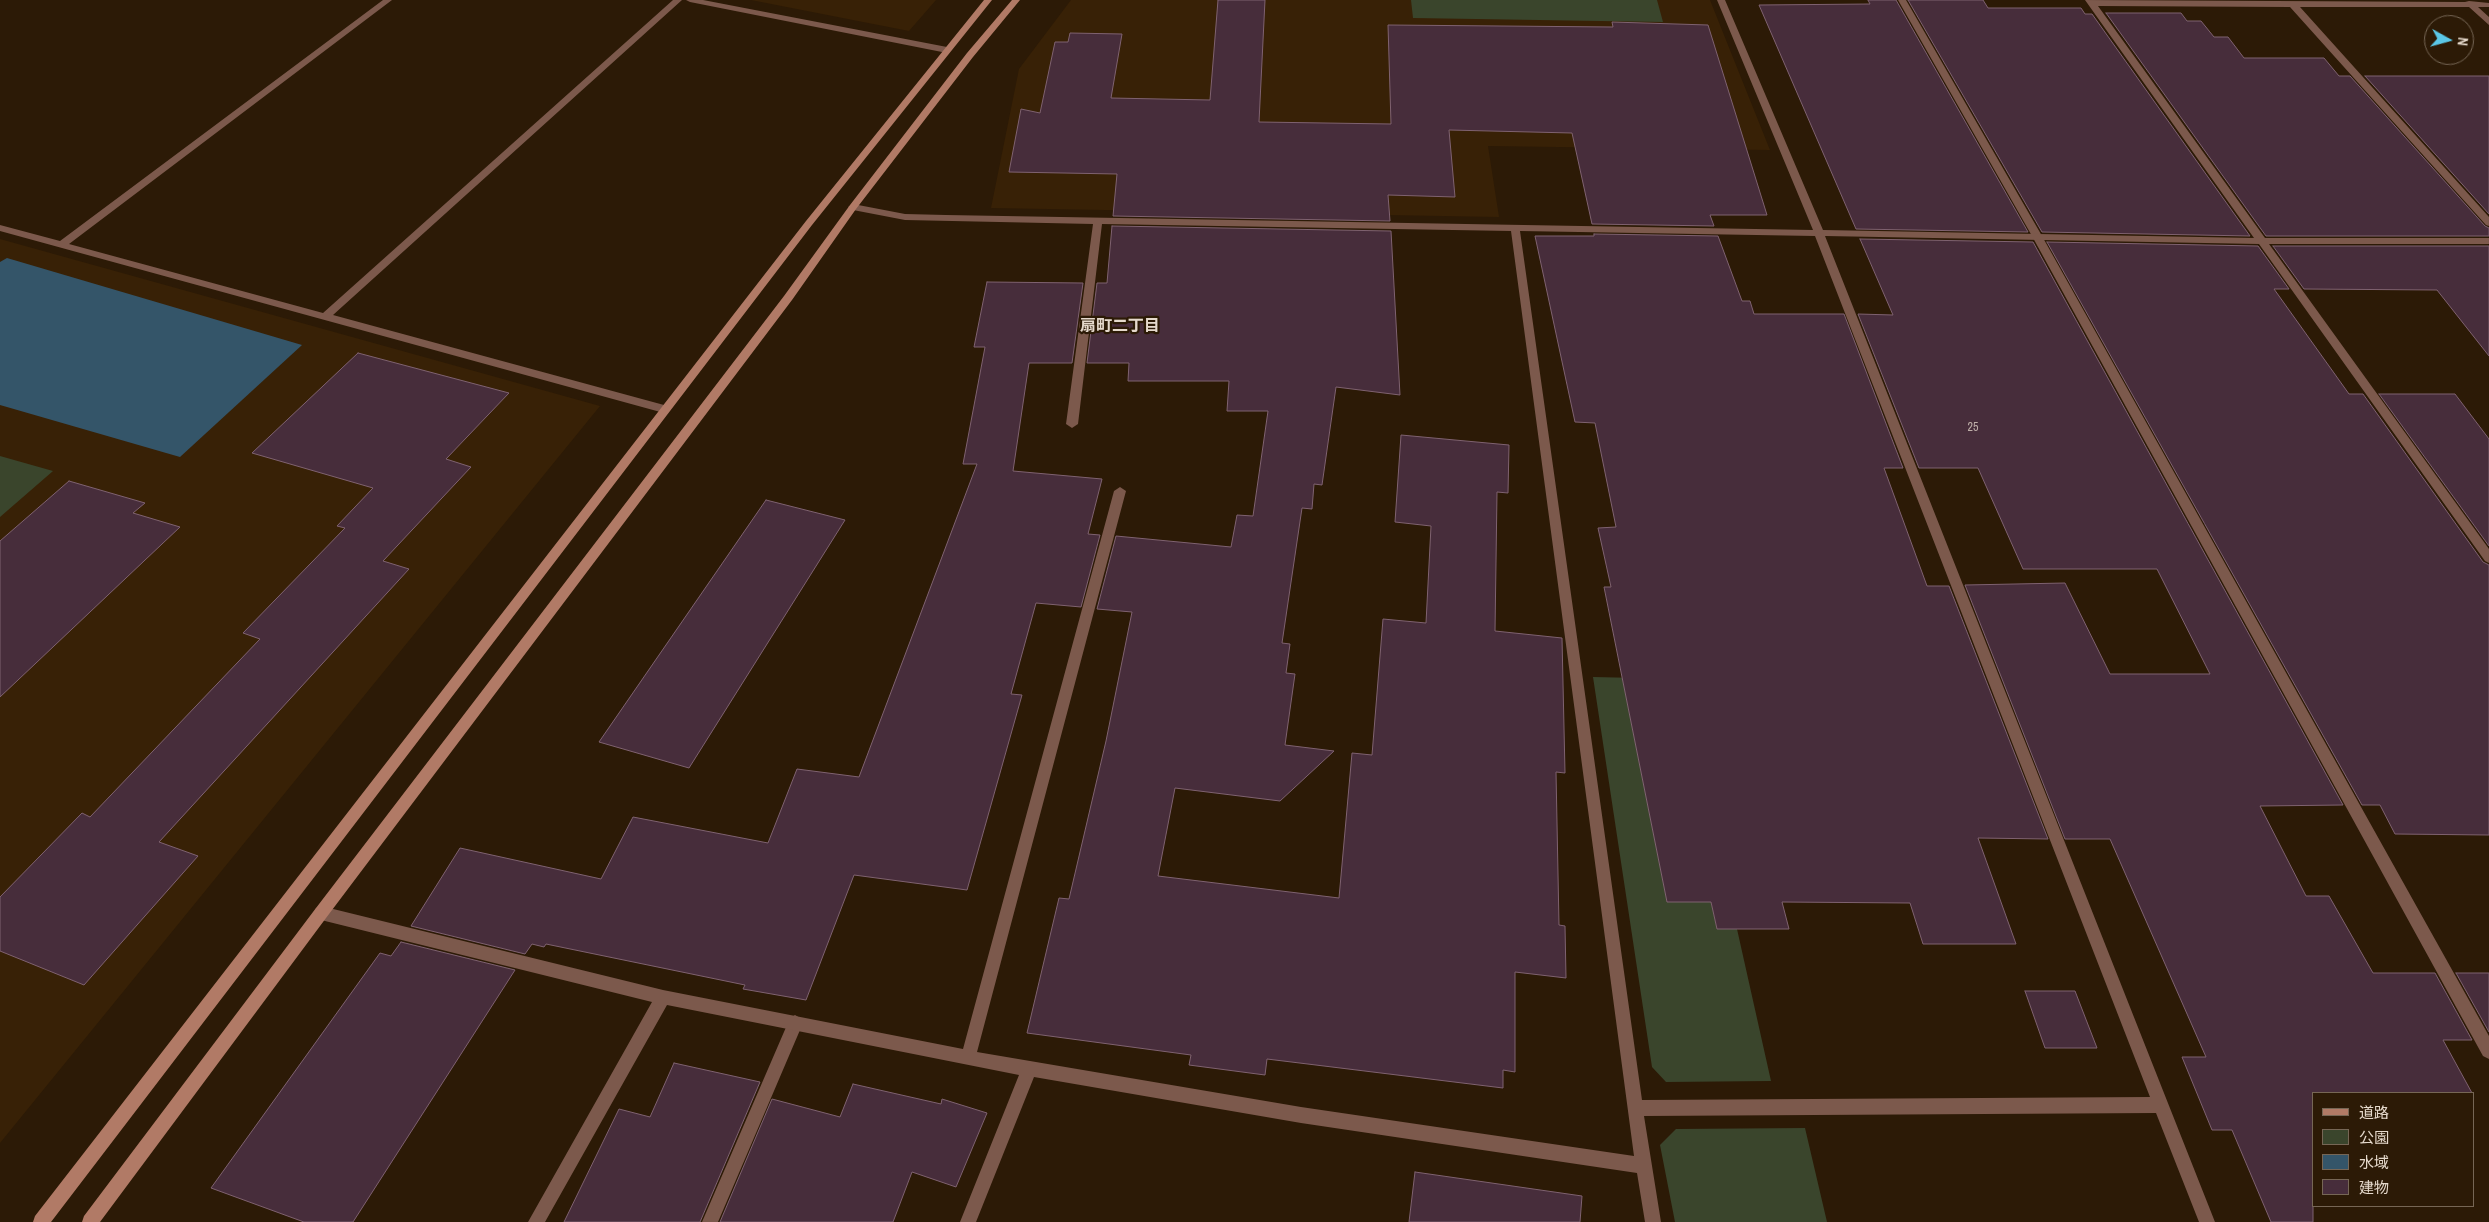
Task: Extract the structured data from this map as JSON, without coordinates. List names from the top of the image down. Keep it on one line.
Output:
{"districts":["扇町二丁目"],"house_numbers":["25"],"legend":["道路","公園","水域","建物"],"north":"right"}
